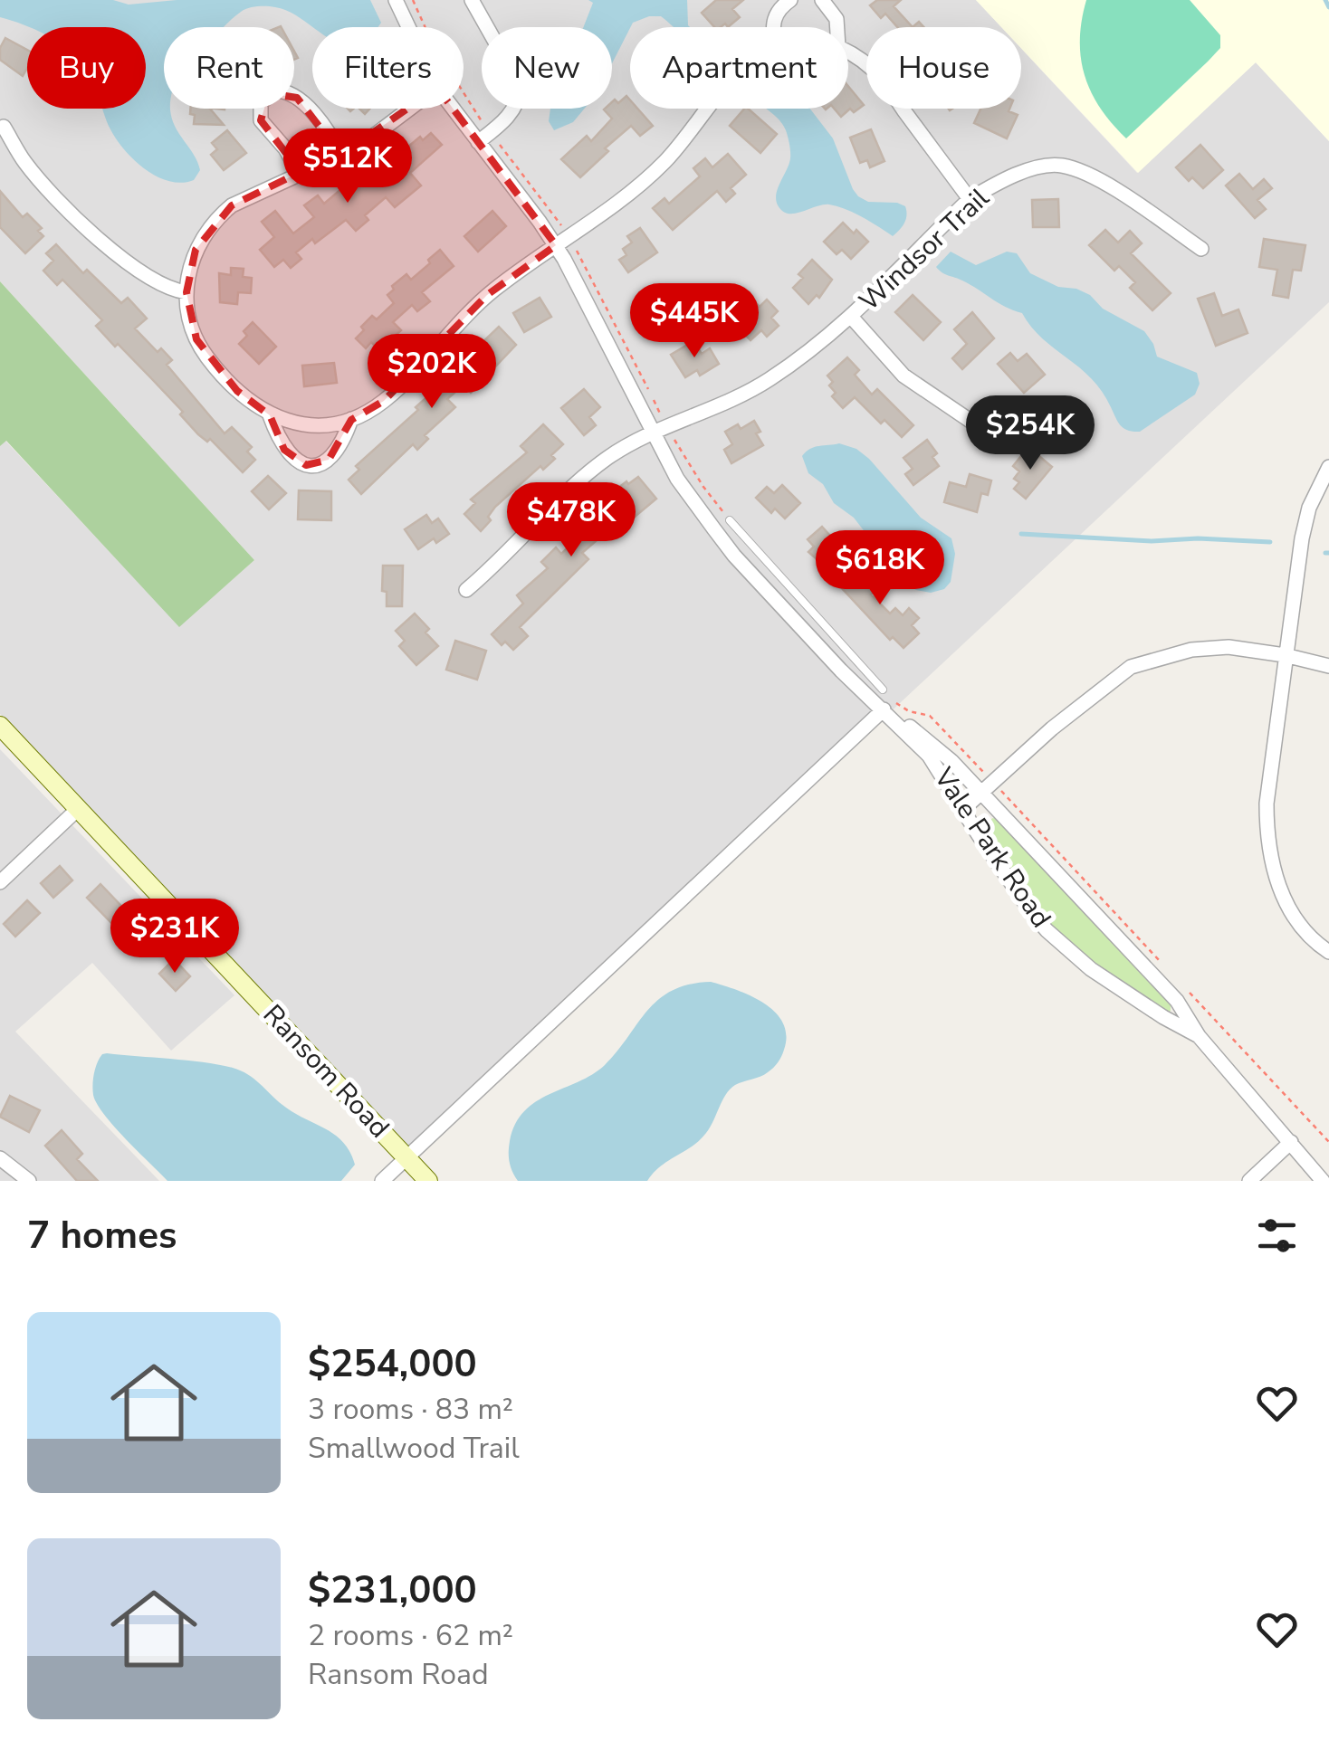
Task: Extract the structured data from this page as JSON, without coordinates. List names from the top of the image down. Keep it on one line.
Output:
{"streets":{"main road":["Ransom Road"],"street":["Windsor Trail","Vale Park Road"]},"crossings":[["Windsor Trail","Vale Park Road"]],"page":{"chip":["Buy","Rent","Filters","New","Apartment","House"],"price":["$512K","$445K","$202K","$254K","$478K","$618K","$231K"],"heading":"7 homes","list":[{"name":"$254,000","note":"3 rooms · 83 m² · Smallwood Trail"},{"name":"$231,000","note":"2 rooms · 62 m² · Ransom Road"}]}}
